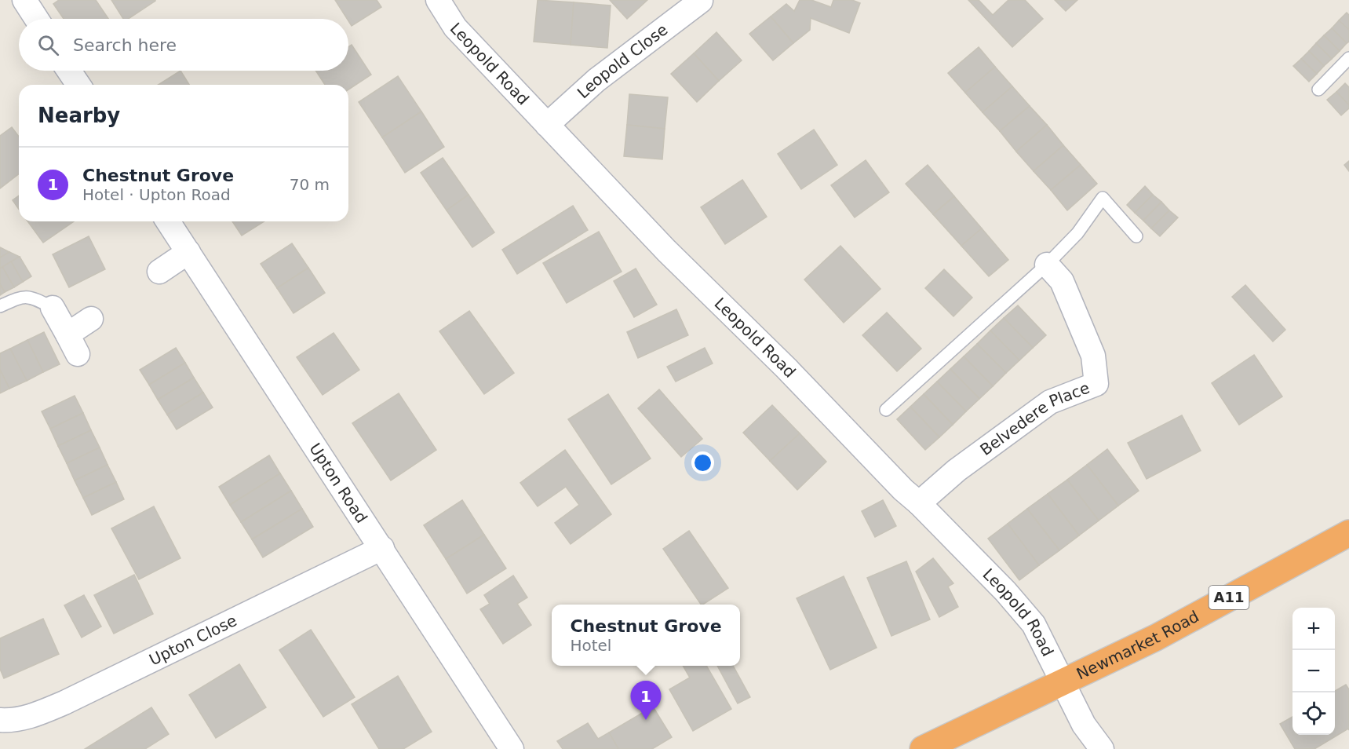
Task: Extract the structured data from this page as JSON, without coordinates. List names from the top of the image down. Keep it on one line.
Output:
{"streets":{"highway":["A11","Newmarket Road"],"street":["Leopold Close","Leopold Road","Belvedere Place","Upton Road","Upton Close"]},"crossings":[["Leopold Close","Leopold Road"],["Leopold Road","Belvedere Place"],["Leopold Road","Newmarket Road"],["Upton Road","Upton Close"]],"page":{"search":"Search here","heading":"Nearby","list":[{"mark":"1","name":"Chestnut Grove","note":"Hotel · Upton Road","value":"70 m"}],"popup":["Chestnut Grove","Hotel"],"map_buttons":["+","−"],"pins":"1"}}
